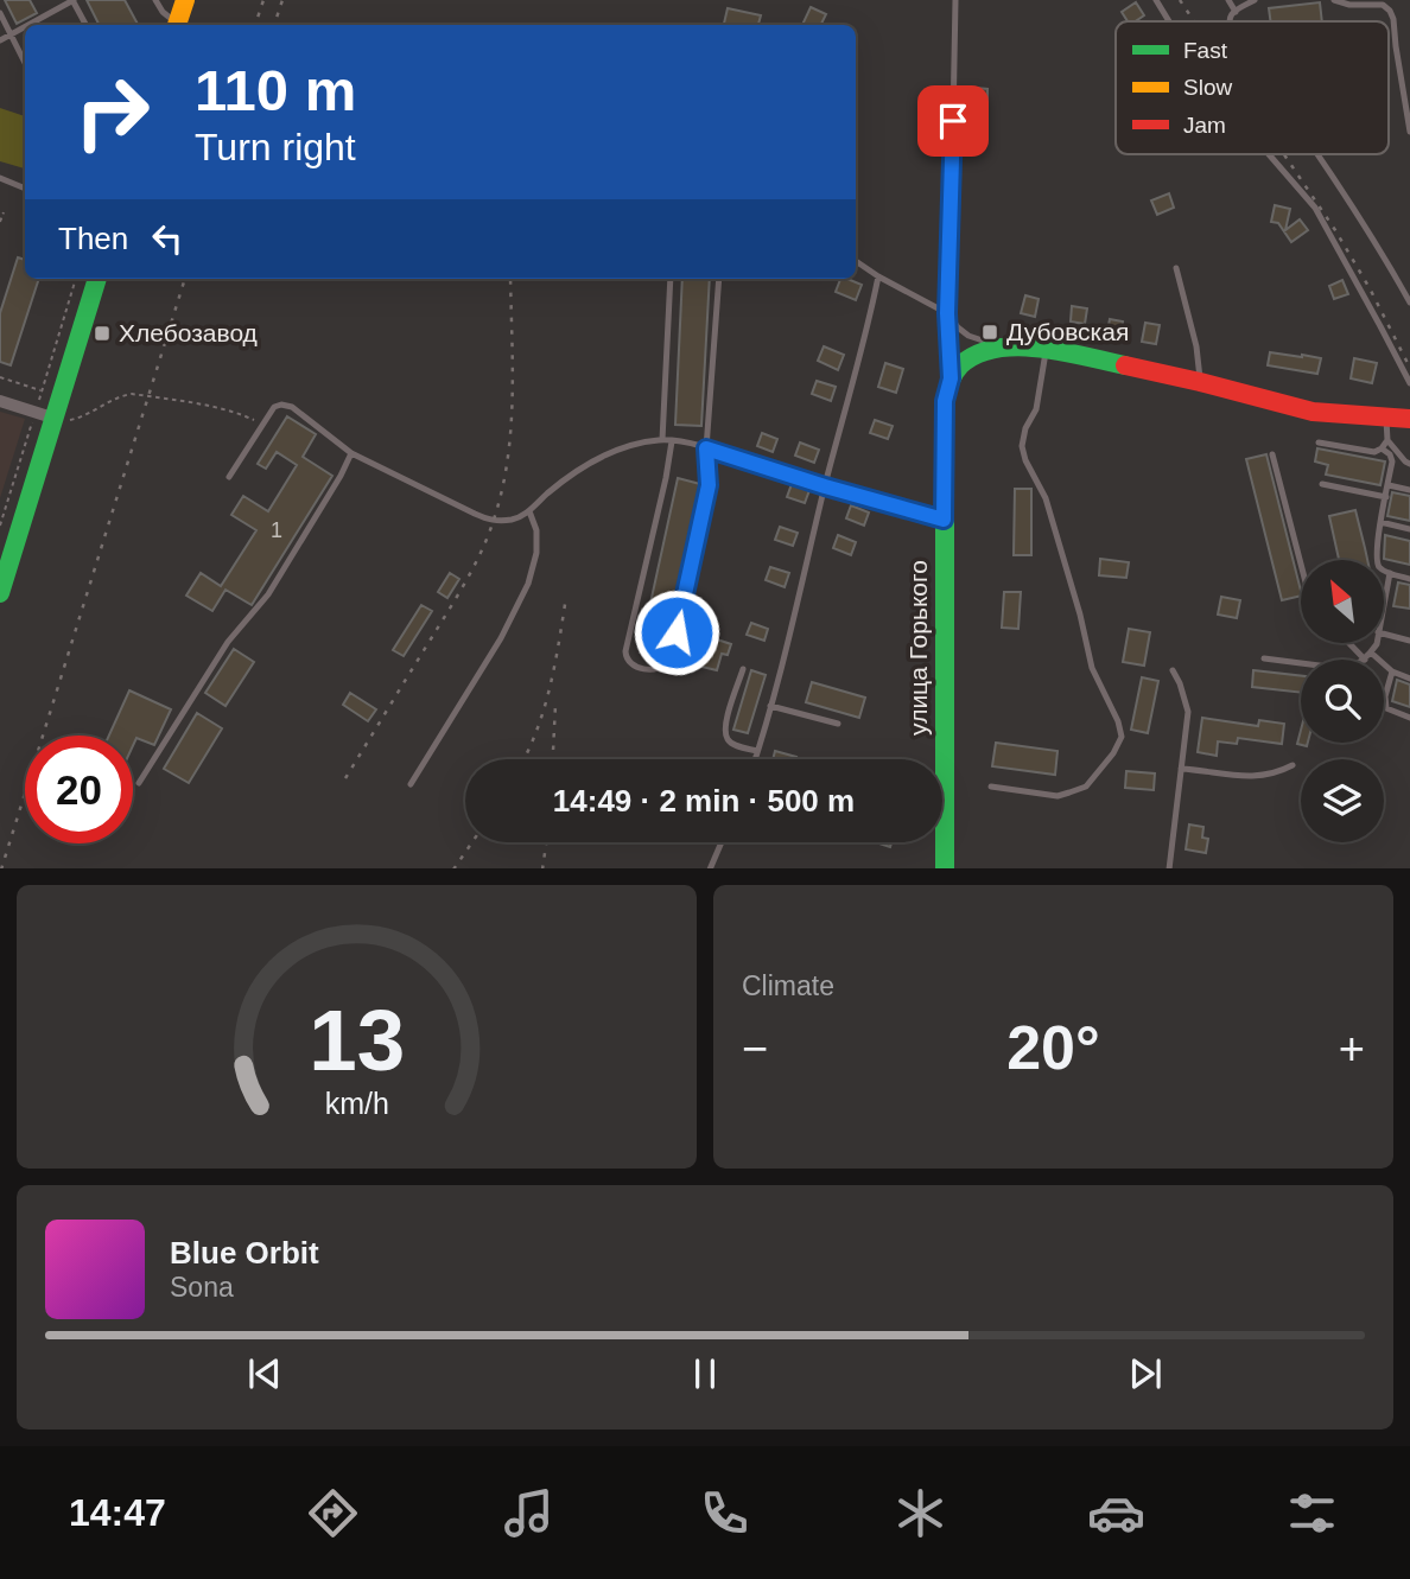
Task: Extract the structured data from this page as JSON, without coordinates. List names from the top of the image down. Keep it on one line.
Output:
{"streets":{"main road":["улица Горького"]},"places":{"transit":["Дубовская","Хлебозавод"]},"house_numbers":["1"],"legend":["Fast","Slow","Jam"],"north":"top left","page":{"turn":["110 m","Turn right"],"then":"Then","limit":"20","trip":"14:49 · 2 min · 500 m","tile":"Climate","heat":["−","20°","+"],"song":["Blue Orbit","Sona"],"tabs":"14:47","gauge":["13","km/h"]}}
